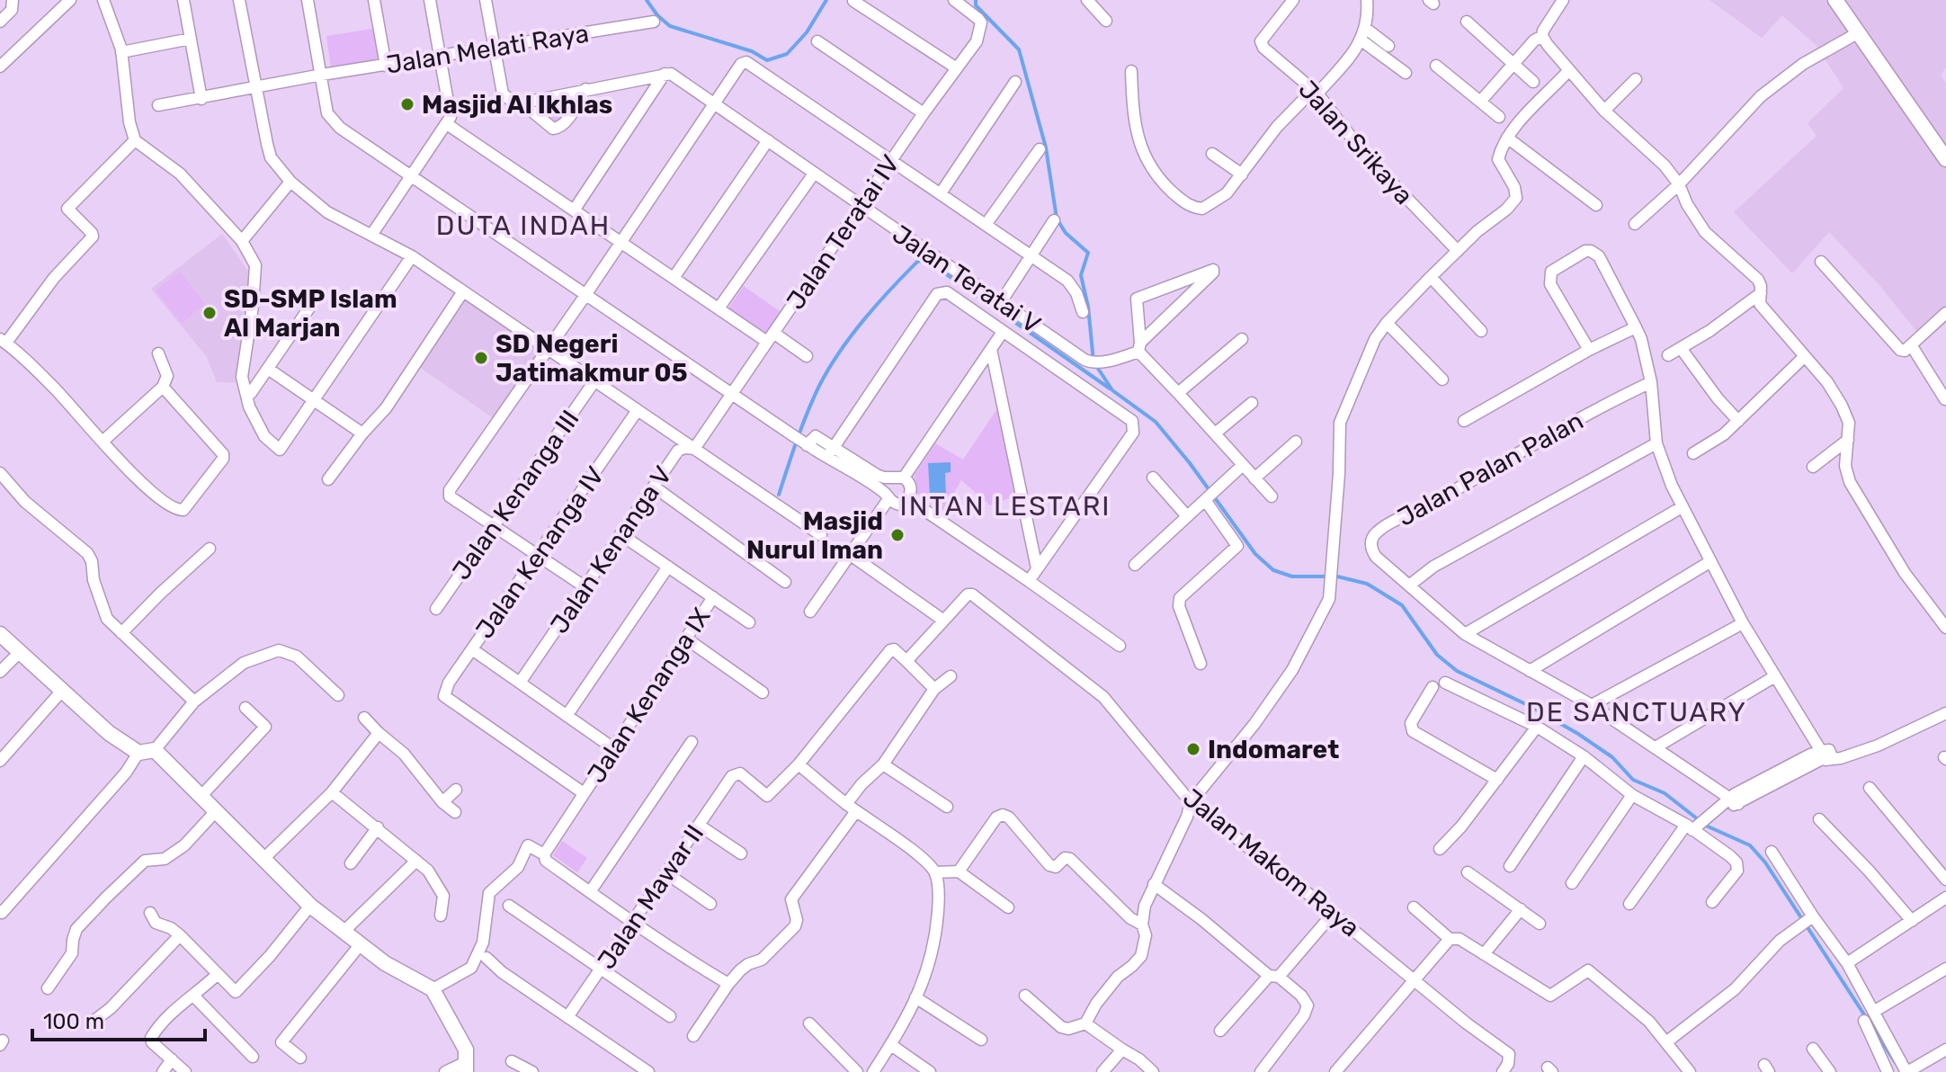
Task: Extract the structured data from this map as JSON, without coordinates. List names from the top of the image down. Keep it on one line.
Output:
{"streets":{"street":["Jalan Melati Raya","Jalan Srikaya","Jalan Teratai IV","Jalan Teratai V","Jalan Palan Palan","Jalan Kenanga III","Jalan Kenanga V","Jalan Kenanga IV","Jalan Kenanga IX","Jalan Makom Raya","Jalan Mawar II"]},"crossings":[["Jalan Teratai IV","Jalan Teratai V"],["Jalan Teratai IV","Jalan Kenanga V"],["Jalan Kenanga IV","Jalan Kenanga IX"]],"districts":["DUTA INDAH","INTAN LESTARI","DE SANCTUARY"],"places":["Masjid Al Ikhlas","SD-SMP Islam Al Marjan","SD Negeri Jatimakmur 05","Masjid Nurul Iman","Indomaret"],"scale_bar":"100 m"}
